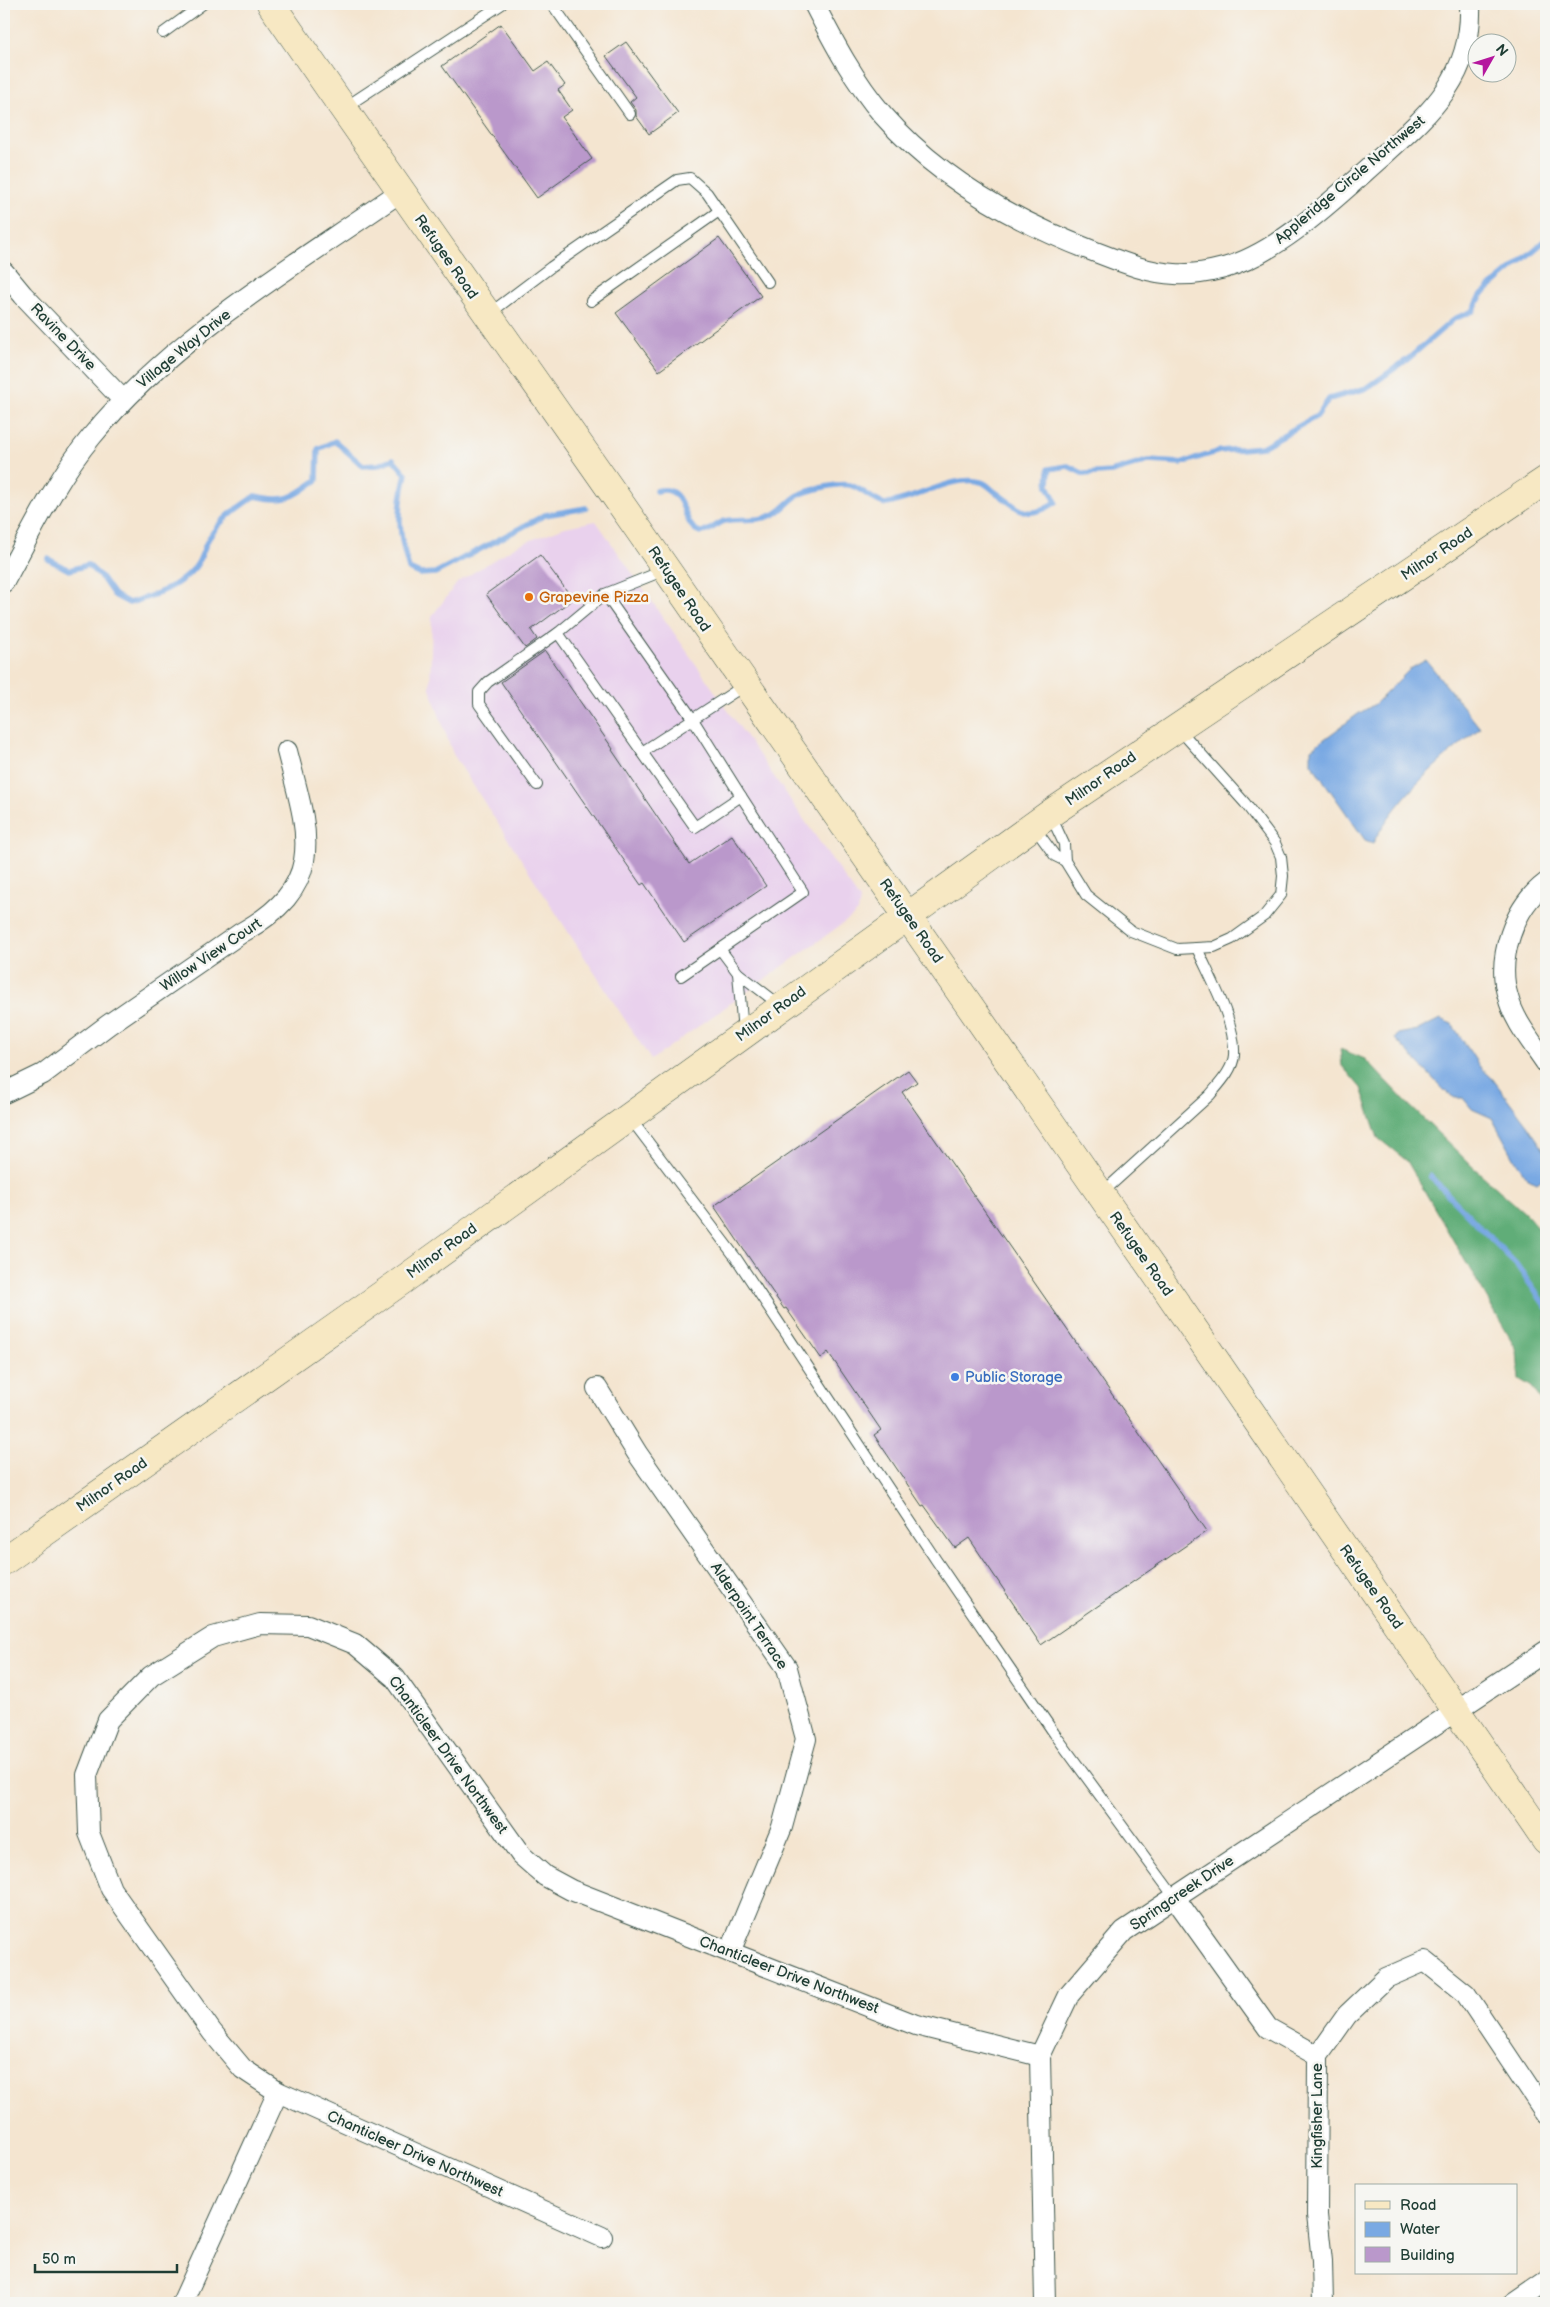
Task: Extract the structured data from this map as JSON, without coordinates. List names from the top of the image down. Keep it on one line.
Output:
{"streets":{"main road":["Refugee Road","Milnor Road"],"street":["Appleridge Circle Northwest","Ravine Drive","Village Way Drive","Willow View Court","Alderpoint Terrace","Chanticleer Drive Northwest","Springcreek Drive","Kingfisher Lane"]},"crossings":[["Refugee Road","Village Way Drive"],["Refugee Road","Milnor Road"],["Refugee Road","Springcreek Drive"],["Ravine Drive","Village Way Drive"],["Alderpoint Terrace","Chanticleer Drive Northwest"],["Chanticleer Drive Northwest","Springcreek Drive"],["Springcreek Drive","Kingfisher Lane"]],"places":["Grapevine Pizza","Public Storage"],"legend":["Road","Water","Building"],"scale_bar":"50 m","north":"top right"}
